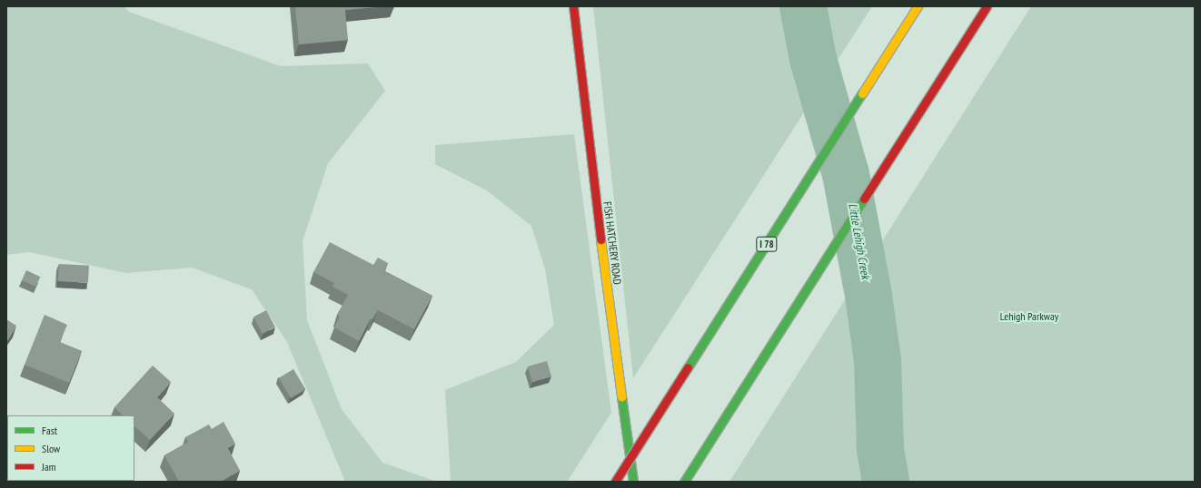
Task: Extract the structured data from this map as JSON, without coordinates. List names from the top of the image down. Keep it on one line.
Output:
{"streets":{"main road":["FISH HATCHERY ROAD","I 78"]},"water":["Little Lehigh Creek"],"parks":["Lehigh Parkway"],"legend":["Fast","Slow","Jam"]}
